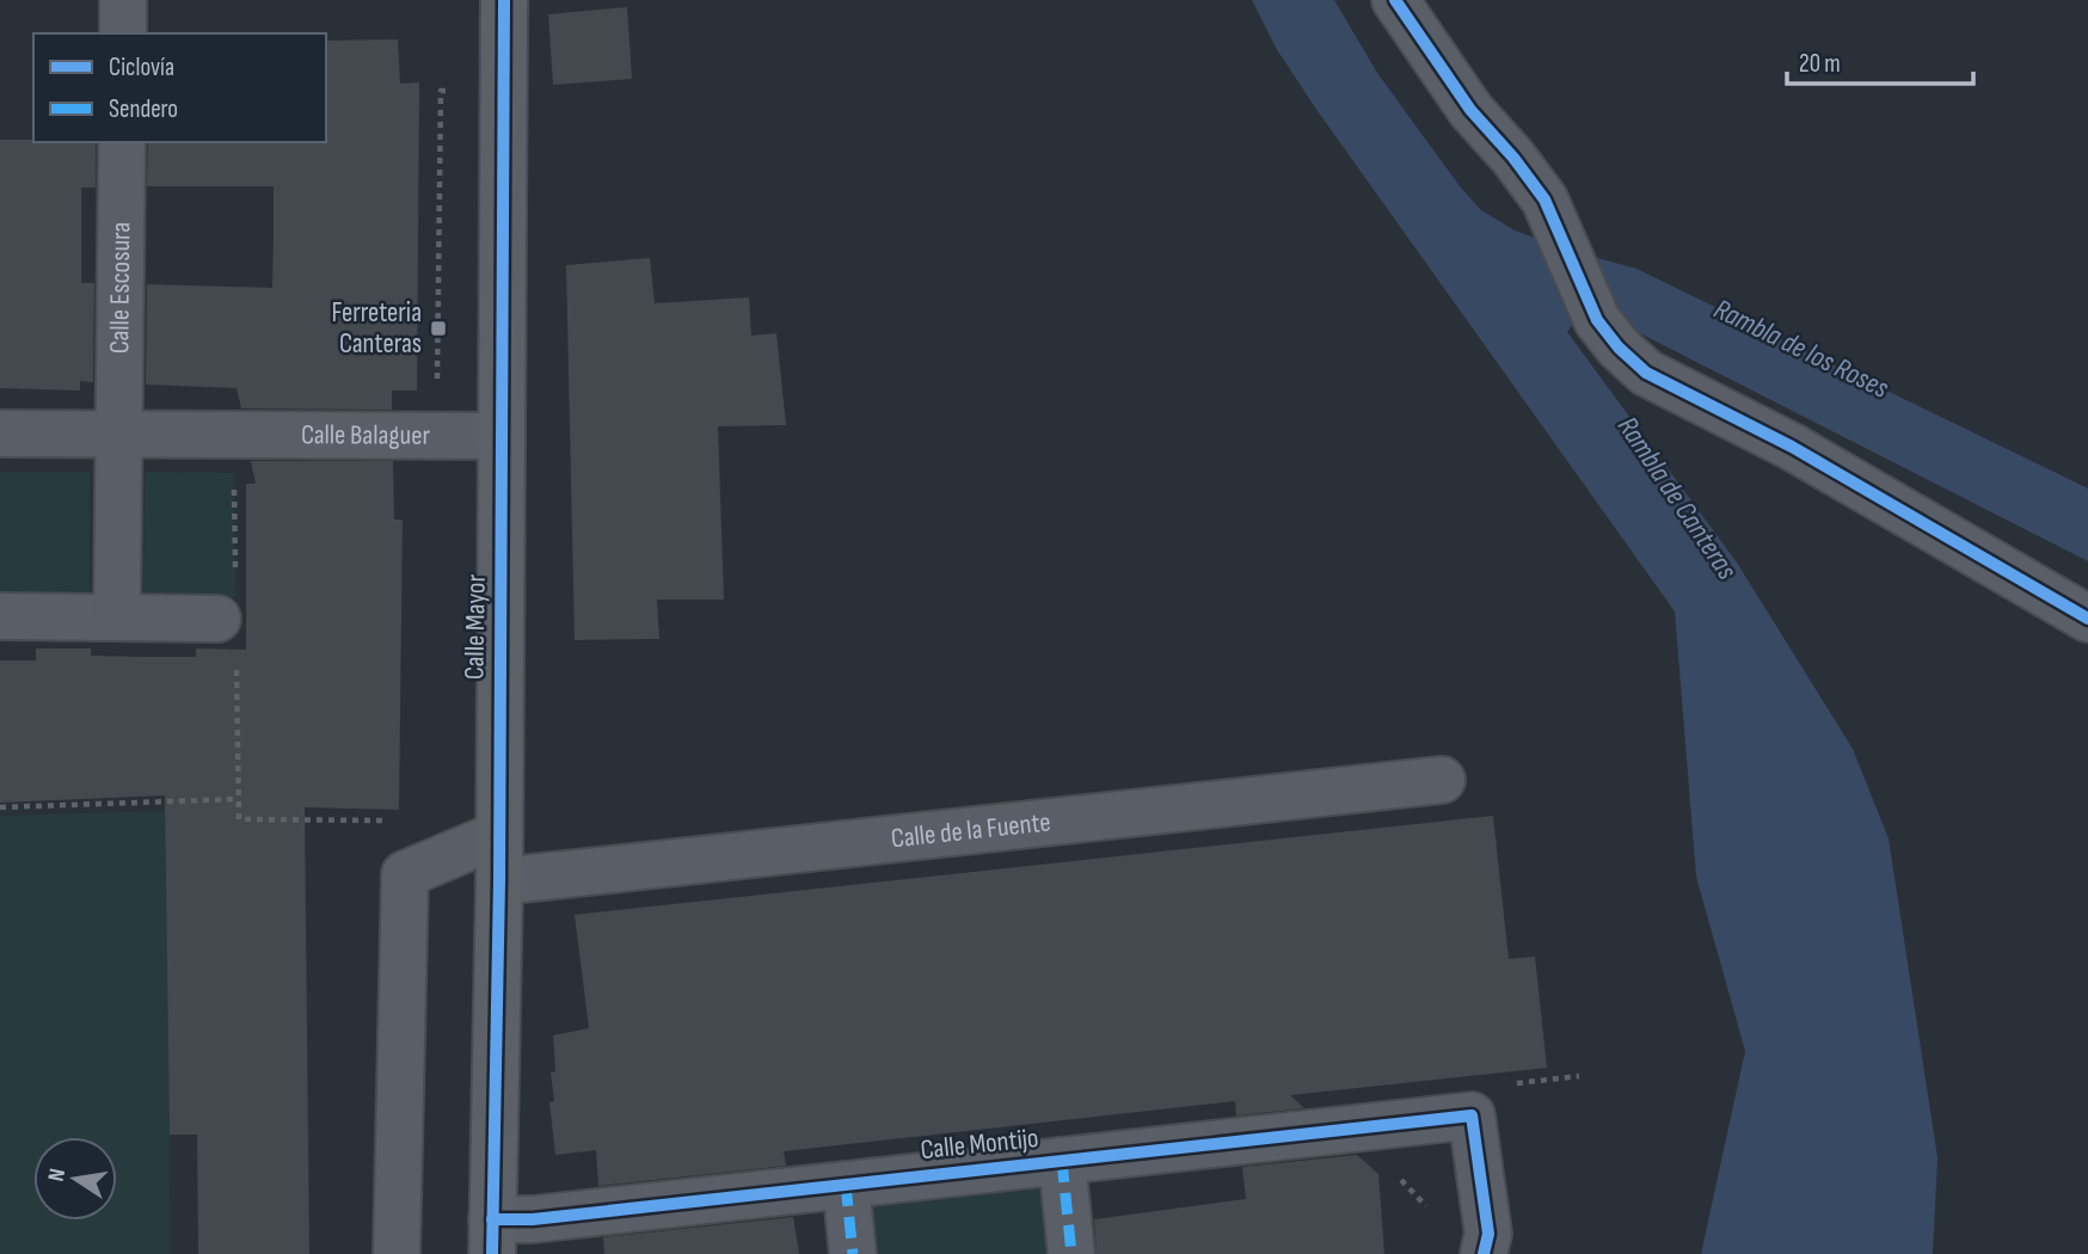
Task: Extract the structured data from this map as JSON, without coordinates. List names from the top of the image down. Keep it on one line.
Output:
{"streets":{"main road":["Calle Mayor"],"street":["Calle Escosura","Calle Balaguer","Calle de la Fuente","Calle Montijo"]},"crossings":[["Calle Escosura","Calle Balaguer"],["Calle Balaguer","Calle Mayor"],["Calle Mayor","Calle de la Fuente"],["Calle Mayor","Calle Montijo"]],"water":["Rambla de los Roses","Rambla de Canteras"],"places":{"transit":["Ferreteria Canteras"]},"legend":["Ciclovía","Sendero"],"scale_bar":"20 m","north":"left"}
